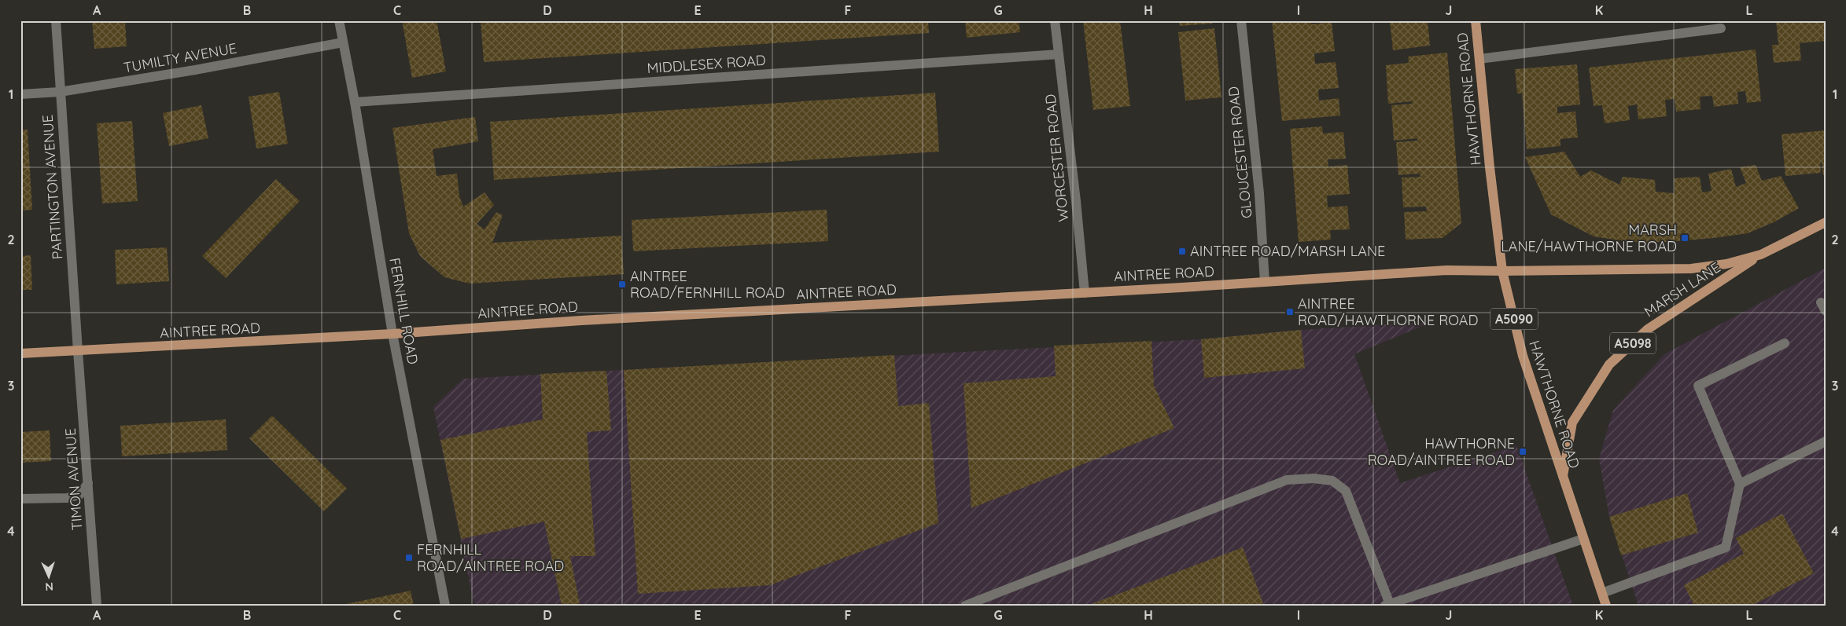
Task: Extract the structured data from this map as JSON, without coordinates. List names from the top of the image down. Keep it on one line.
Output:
{"streets":{"main road":["HAWTHORNE ROAD","AINTREE ROAD","MARSH LANE","A5090","A5098"],"street":["TUMILTY AVENUE","MIDDLESEX ROAD","GLOUCESTER ROAD","WORCESTER ROAD","PARTINGTON AVENUE","FERNHILL ROAD","TIMON AVENUE"]},"crossings":[["TUMILTY AVENUE","PARTINGTON AVENUE"],["TUMILTY AVENUE","FERNHILL ROAD"],["MIDDLESEX ROAD","WORCESTER ROAD"],["MIDDLESEX ROAD","FERNHILL ROAD"],["HAWTHORNE ROAD","AINTREE ROAD"],["HAWTHORNE ROAD","MARSH LANE"],["GLOUCESTER ROAD","AINTREE ROAD"],["WORCESTER ROAD","AINTREE ROAD"],["PARTINGTON AVENUE","AINTREE ROAD"],["PARTINGTON AVENUE","TIMON AVENUE"],["AINTREE ROAD","MARSH LANE"],["AINTREE ROAD","FERNHILL ROAD"],["AINTREE ROAD","TIMON AVENUE"]],"places":{"transit":["MARSH LANE/HAWTHORNE ROAD","AINTREE ROAD/MARSH LANE","AINTREE ROAD/FERNHILL ROAD","AINTREE ROAD/HAWTHORNE ROAD","HAWTHORNE ROAD/AINTREE ROAD","FERNHILL ROAD/AINTREE ROAD"]},"north":"bottom","grid":{"columns":["A","B","C","D","E","F","G","H","I","J","K","L"],"rows":["1","2","3","4"]}}
